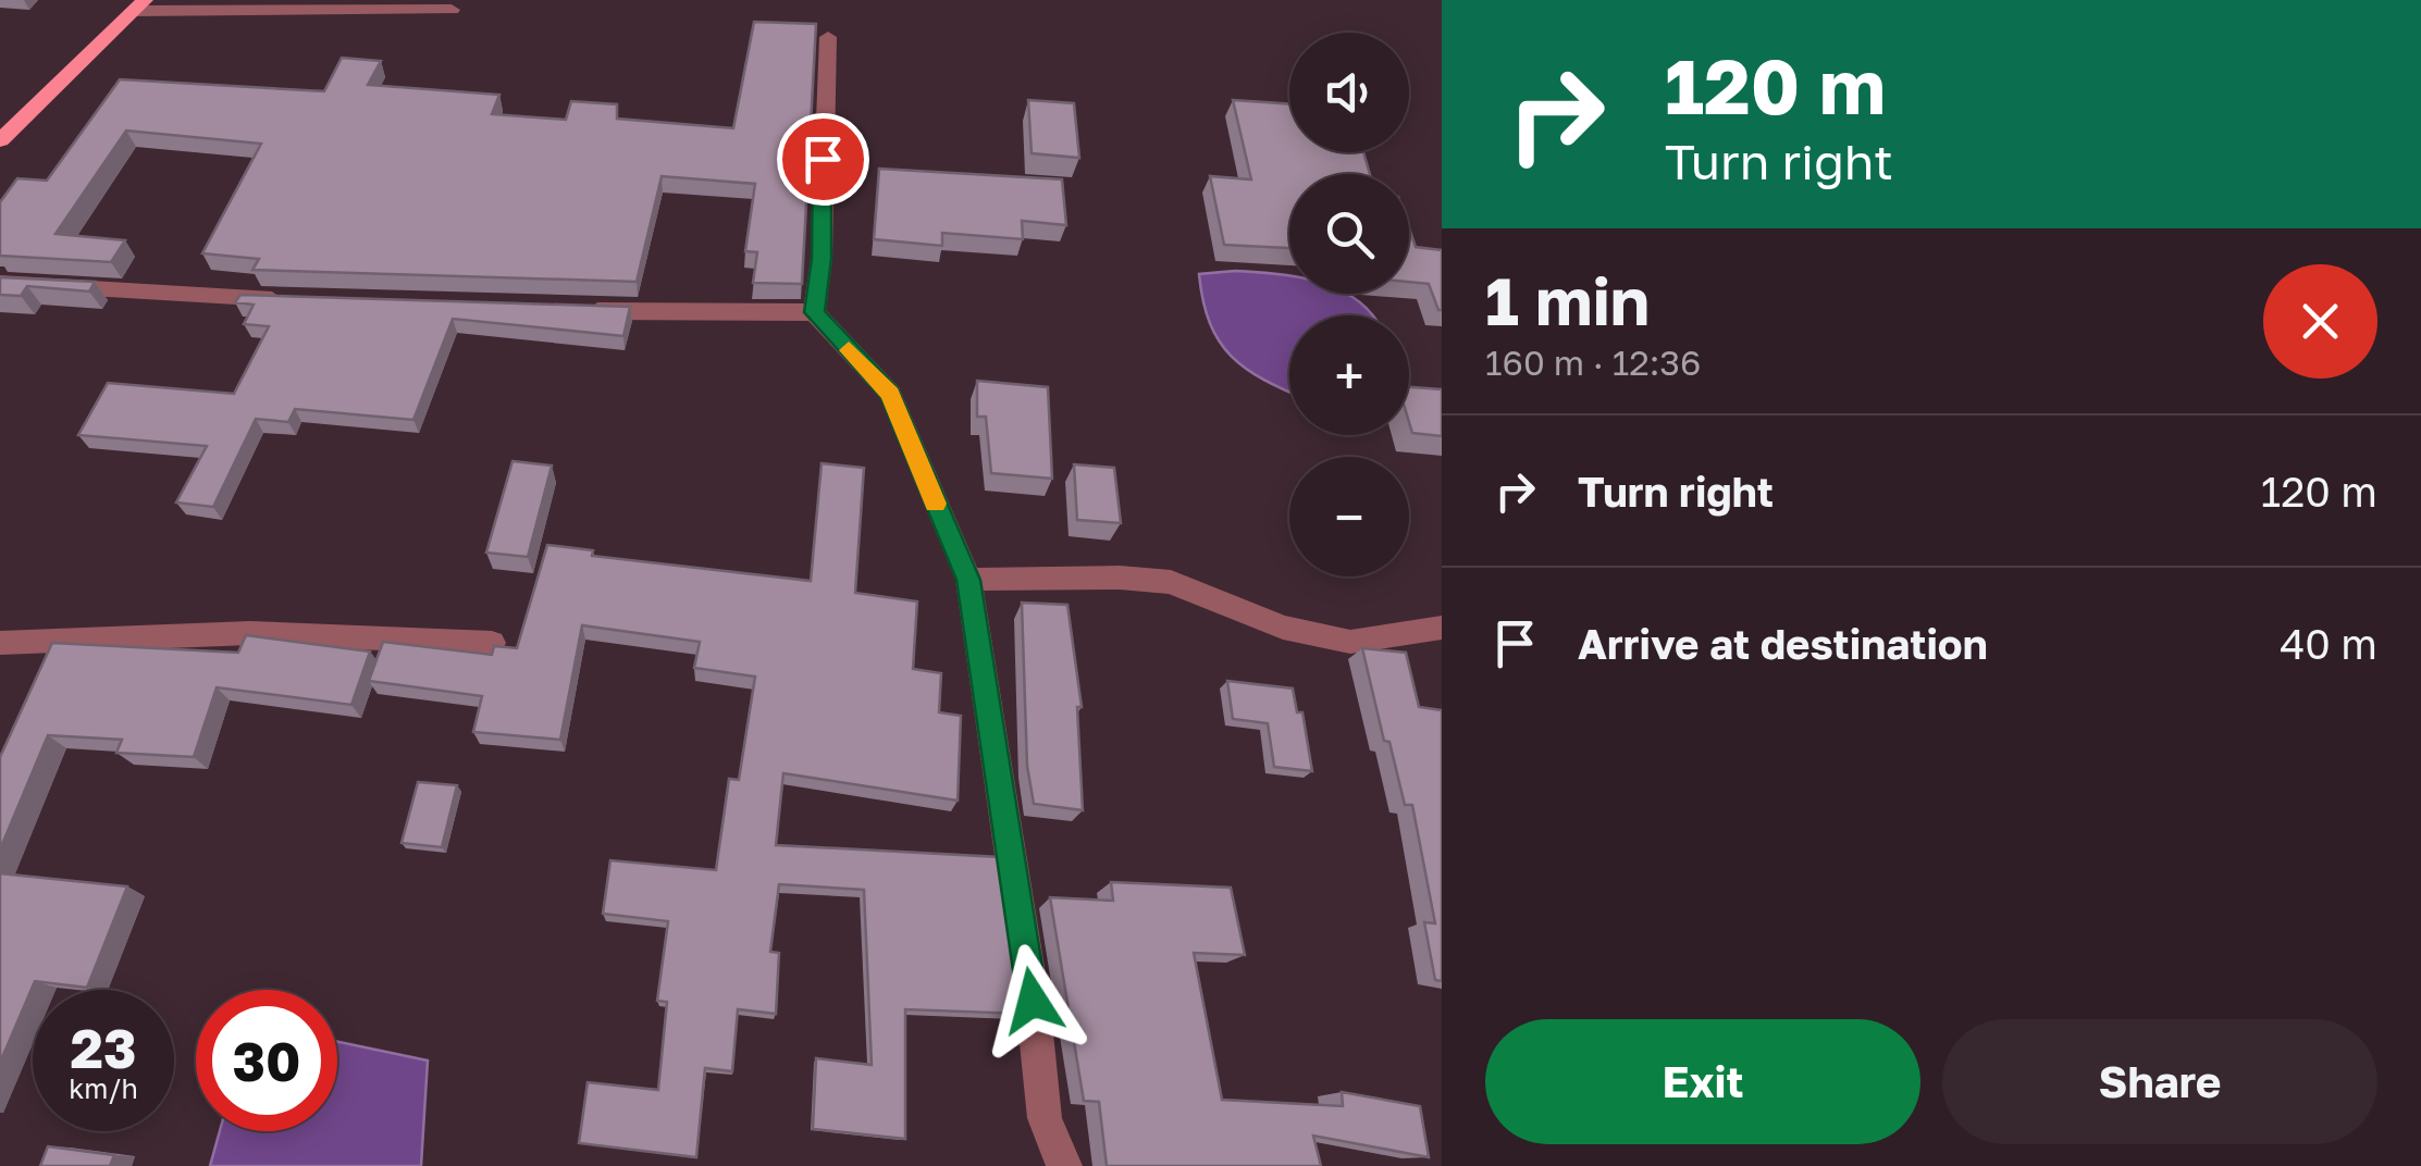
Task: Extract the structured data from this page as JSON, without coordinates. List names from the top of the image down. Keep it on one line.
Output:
{"page":{"turn":["120 m","Turn right"],"map_buttons":["+","−"],"heading":["1 min","160 m · 12:36"],"list":[{"name":"Turn right","value":"120 m"},{"name":"Arrive at destination","value":"40 m"}],"speed":"23 km/h","limit":"30","buttons":["Exit","Share"]}}
